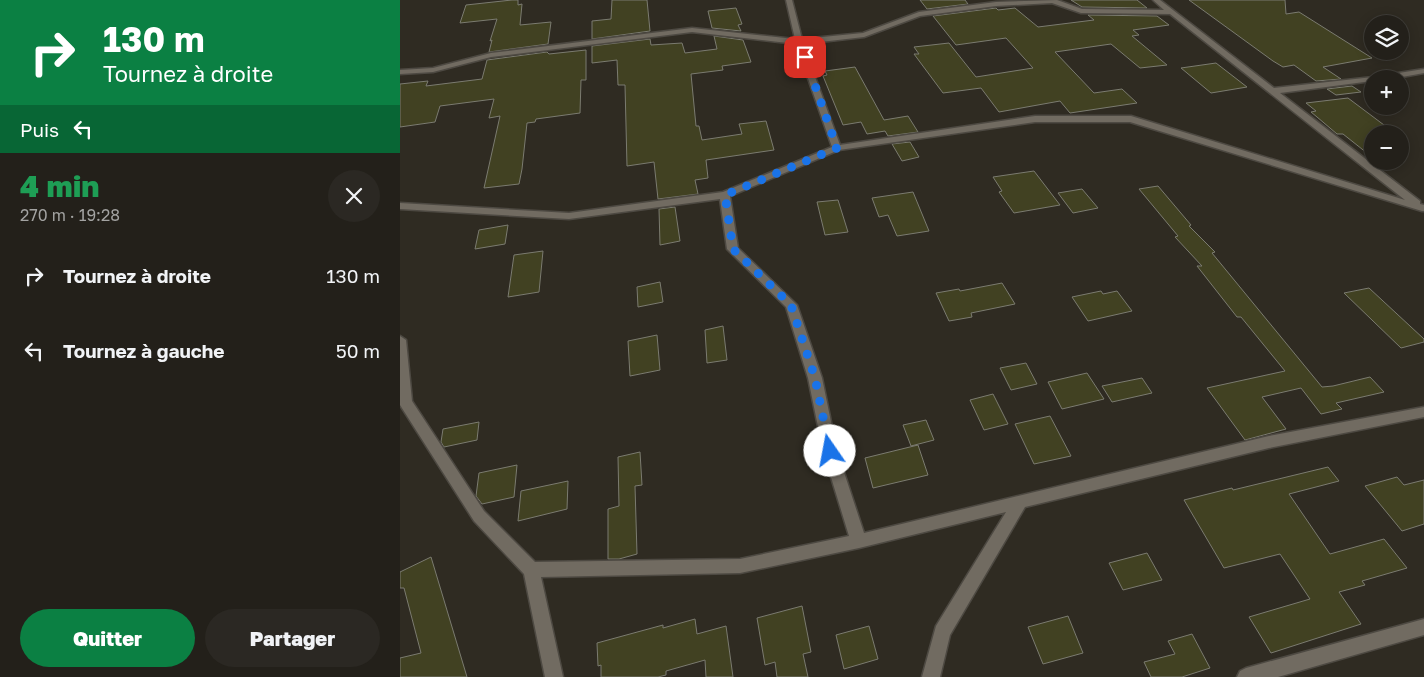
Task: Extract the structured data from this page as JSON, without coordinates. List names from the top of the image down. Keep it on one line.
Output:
{"page":{"turn":["130 m","Tournez à droite"],"map_buttons":["+","−"],"then":"Puis","heading":["4 min","270 m · 19:28"],"list":[{"name":"Tournez à droite","value":"130 m"},{"name":"Tournez à gauche","value":"50 m"}],"buttons":["Quitter","Partager"]}}
